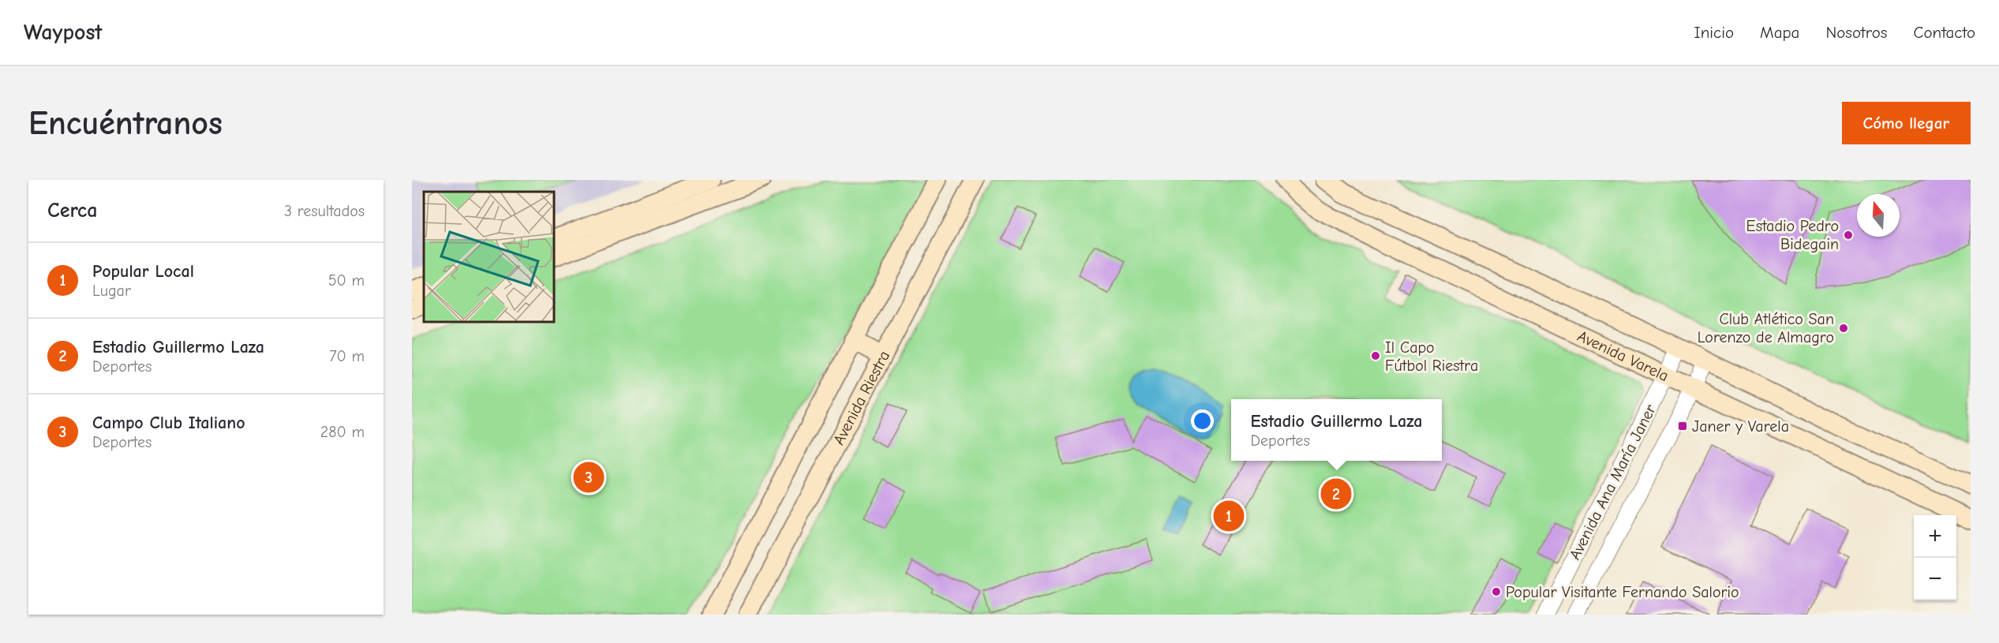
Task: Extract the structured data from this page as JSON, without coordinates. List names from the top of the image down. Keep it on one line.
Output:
{"streets":{"main road":["Avenida Varela","Avenida Riestra"],"street":["Avenida Ana María Janer"]},"crossings":[["Avenida Varela","Avenida Ana María Janer"]],"places":{"other":["Estadio Pedro Bidegain","Club Atlético San Lorenzo de Almagro","Il Capo Fútbol Riestra","Popular Visitante Fernando Salorio"],"transit":["Janer y Varela"]},"north":"top","page":{"header":"Waypost","nav":["Inicio","Mapa","Nosotros","Contacto"],"buttons":"Cómo llegar","title":"Encuéntranos","heading":["Cerca","3 resultados"],"list":[{"mark":"1","name":"Popular Local","note":"Lugar","value":"50 m"},{"mark":"2","name":"Estadio Guillermo Laza","note":"Deportes","value":"70 m"},{"mark":"3","name":"Campo Club Italiano","note":"Deportes","value":"280 m"}],"popup":["Estadio Guillermo Laza","Deportes"],"pins":["3","2","1"],"map_buttons":["+","−"]}}
